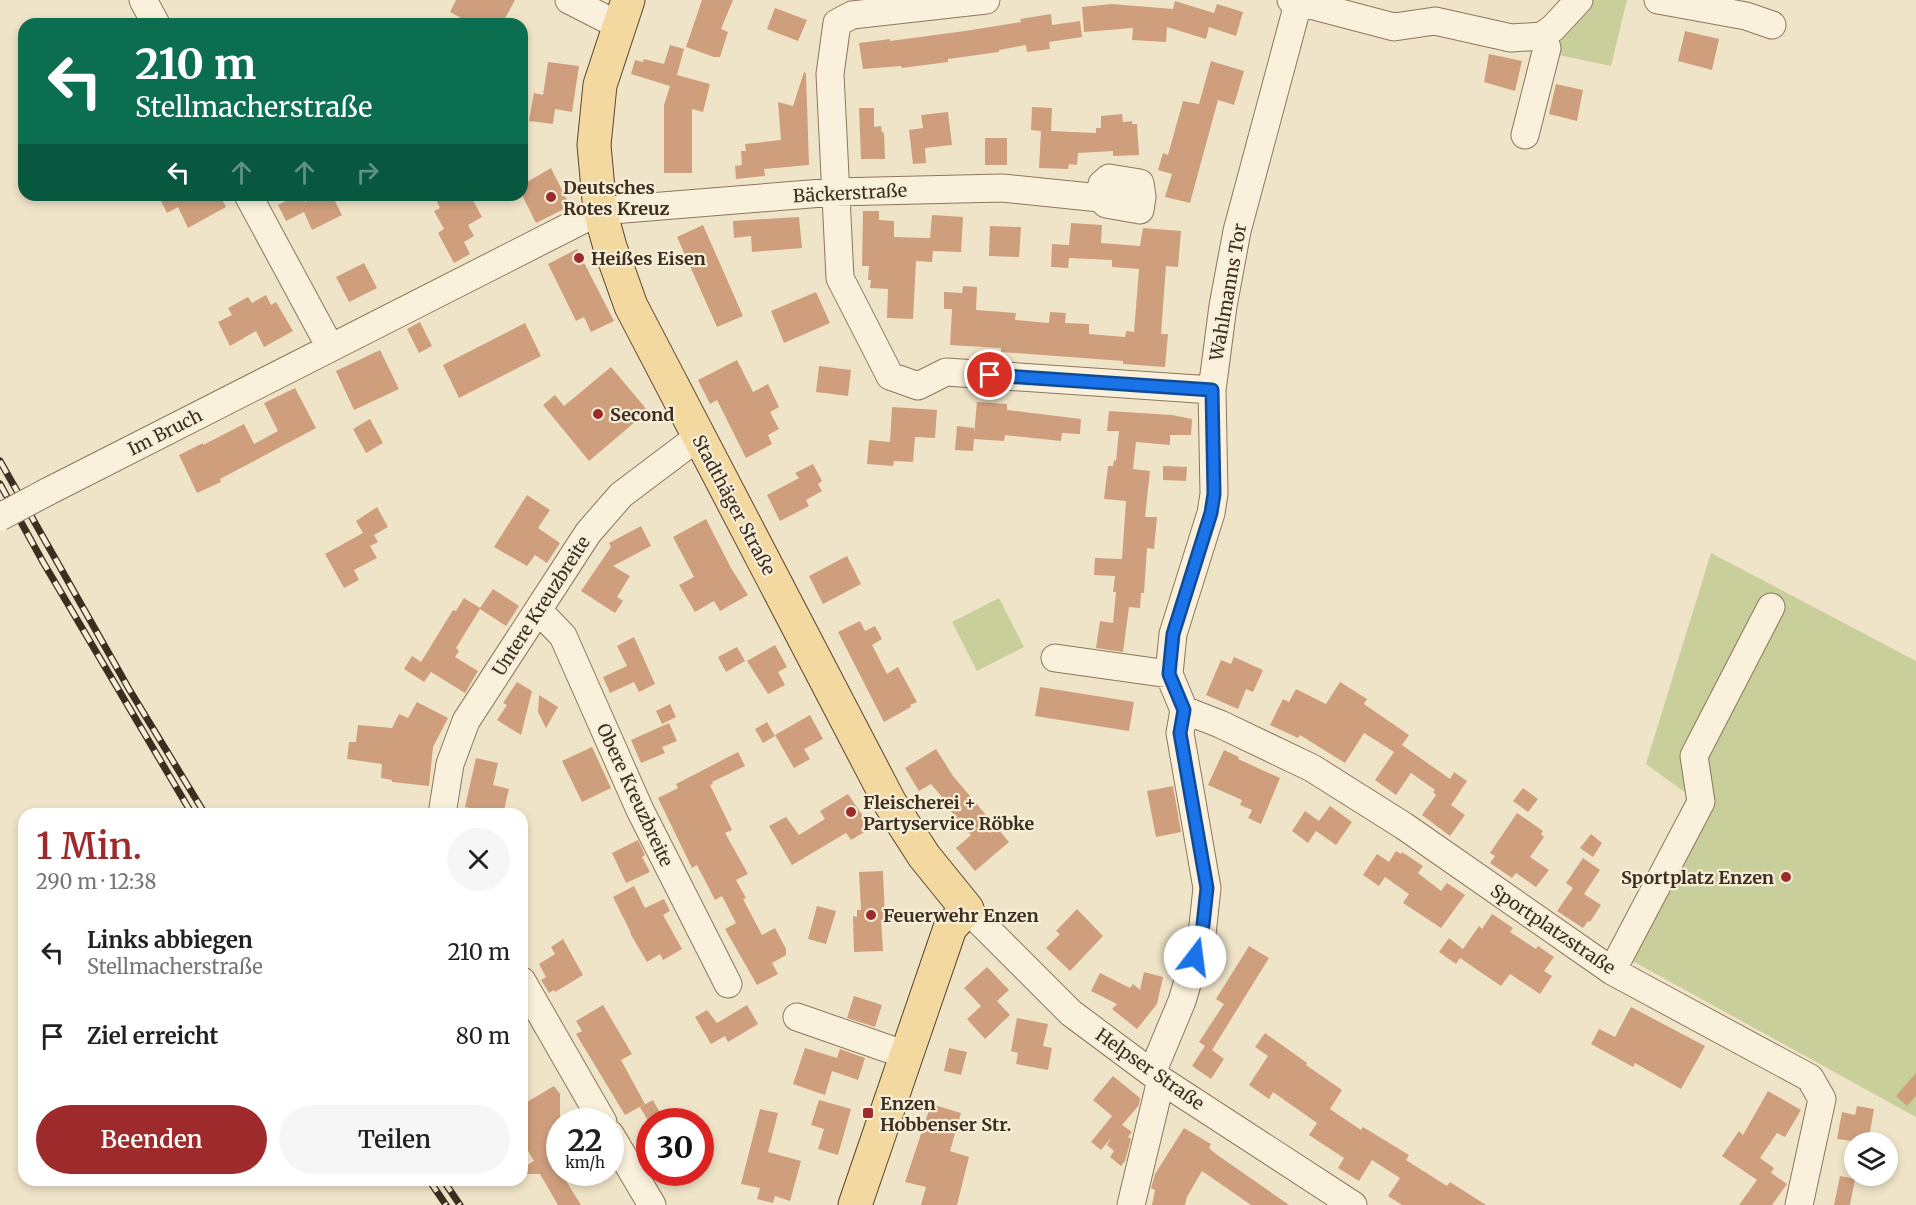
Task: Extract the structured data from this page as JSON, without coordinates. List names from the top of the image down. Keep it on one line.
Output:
{"streets":{"main road":["Stadthäger Straße"],"street":["Bäckerstraße","Wahlmanns Tor","Im Bruch","Untere Kreuzbreite","Obere Kreuzbreite","Sportplatzstraße","Helpser Straße"]},"crossings":[["Bäckerstraße","Im Bruch"],["Bäckerstraße","Stadthäger Straße"],["Wahlmanns Tor","Sportplatzstraße"],["Wahlmanns Tor","Helpser Straße"],["Im Bruch","Stadthäger Straße"],["Stadthäger Straße","Untere Kreuzbreite"],["Stadthäger Straße","Helpser Straße"],["Untere Kreuzbreite","Obere Kreuzbreite"]],"places":{"other":["Deutsches Rotes Kreuz","Heißes Eisen","Second","Fleischerei + Partyservice Röbke","Sportplatz Enzen","Feuerwehr Enzen"],"transit":["Enzen Hobbenser Str."]},"page":{"turn":["210 m","Stellmacherstraße"],"heading":["1 Min.","290 m · 12:38"],"list":[{"name":"Links abbiegen","note":"Stellmacherstraße","value":"210 m"},{"name":"Ziel erreicht","value":"80 m"}],"buttons":["Beenden","Teilen"],"speed":"22 km/h","limit":"30"}}
